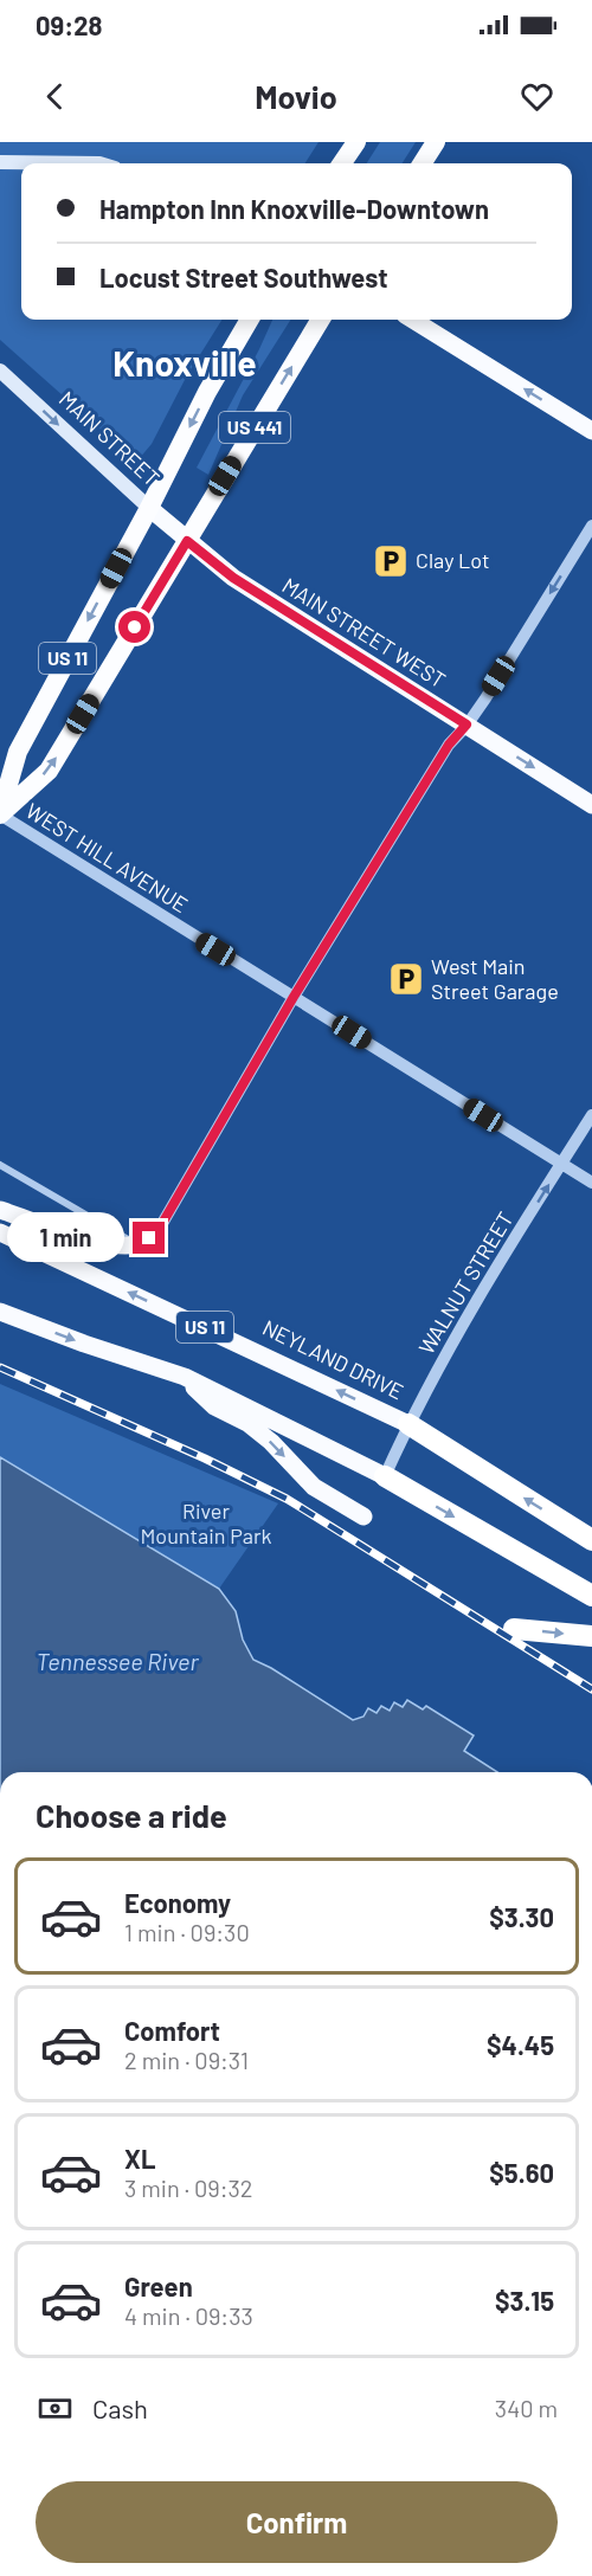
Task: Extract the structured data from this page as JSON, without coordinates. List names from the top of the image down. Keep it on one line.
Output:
{"streets":{"highway":["US 441","US 11","NEYLAND DRIVE"],"main road":["MAIN STREET","MAIN STREET WEST"],"street":["WEST HILL AVENUE","WALNUT STREET"]},"crossings":[["US 441","MAIN STREET"],["US 441","MAIN STREET WEST"],["US 441","US 11"],["US 441","WEST HILL AVENUE"],["MAIN STREET","MAIN STREET WEST"],["MAIN STREET","US 11"],["US 11","WEST HILL AVENUE"],["US 11","WALNUT STREET"],["WEST HILL AVENUE","WALNUT STREET"],["WALNUT STREET","NEYLAND DRIVE"]],"one_way":["MAIN STREET","WALNUT STREET"],"districts":["Knoxville"],"water":["Tennessee River"],"parks":["River Mountain Park"],"places":{"parking":["Clay Lot","West Main Street Garage"]},"page":{"status":"09:28","header":"Movio","banner":["Hampton Inn Knoxville-Downtown","Locust Street Southwest"],"bubble":"1 min","heading":"Choose a ride","list":[{"name":"Economy","note":"1 min · 09:30","value":"$3.30"},{"name":"Comfort","note":"2 min · 09:31","value":"$4.45"},{"name":"XL","note":"3 min · 09:32","value":"$5.60"},{"name":"Green","note":"4 min · 09:33","value":"$3.15"}],"pay":["Cash","340 m"],"buttons":"Confirm"}}
